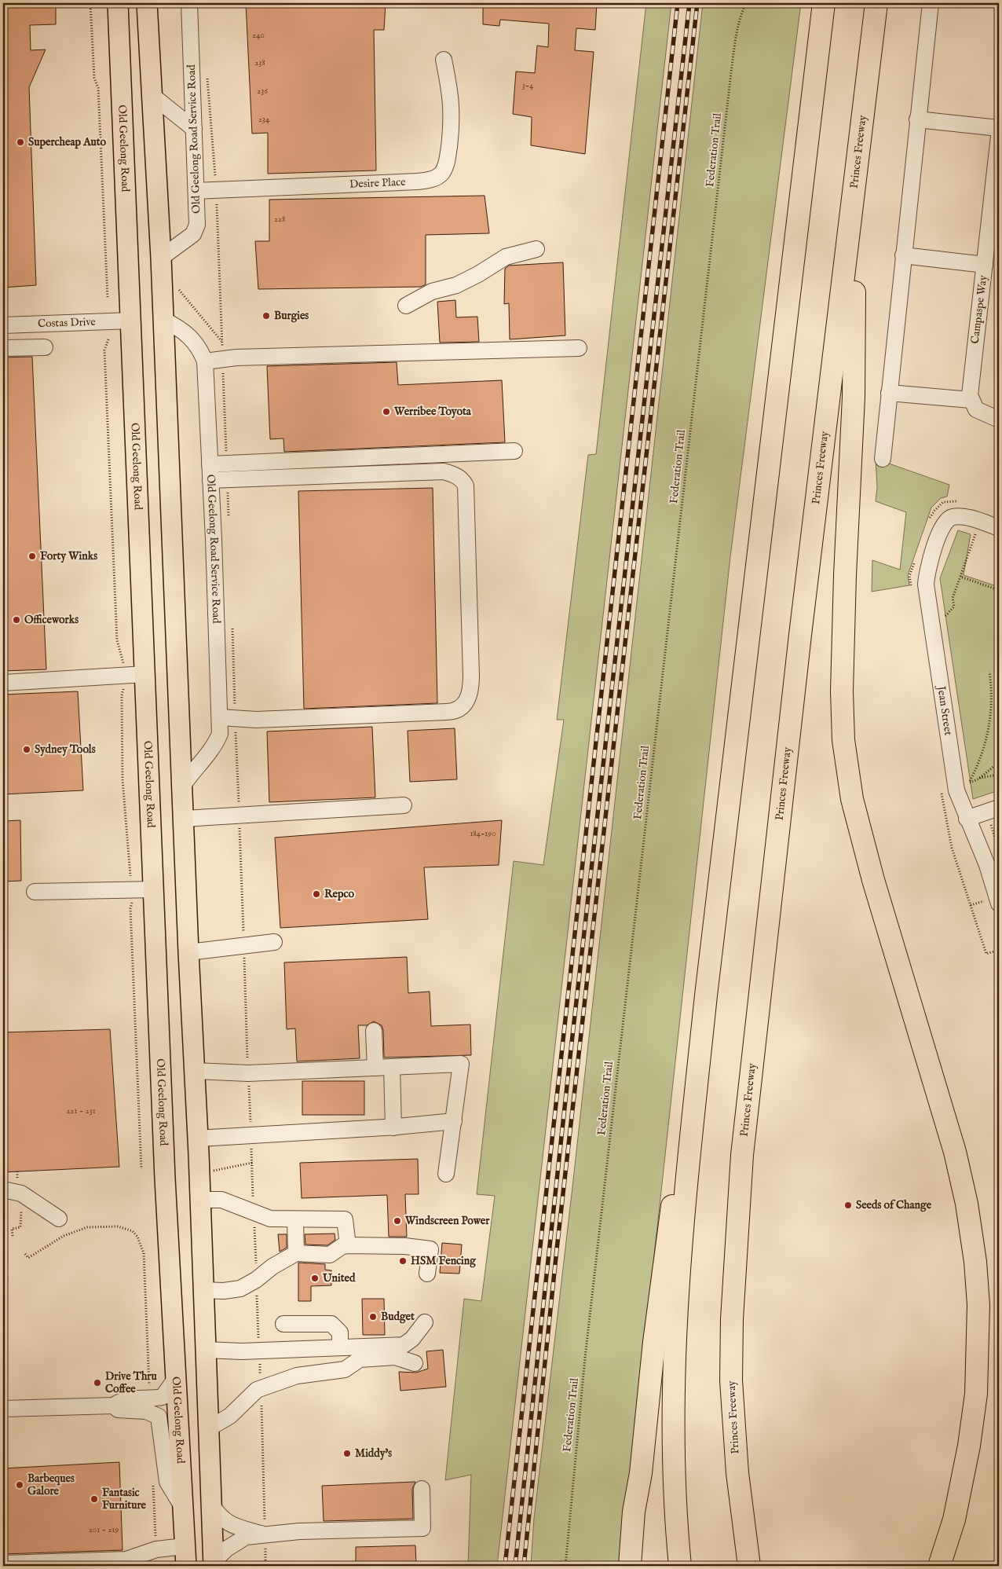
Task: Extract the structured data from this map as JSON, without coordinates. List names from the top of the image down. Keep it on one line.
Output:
{"streets":{"highway":["Princes Freeway"],"main road":["Old Geelong Road"],"street":["Old Geelong Road Service Road","Desire Place","Campaspe Way","Costas Drive","Jean Street"],"path":["Federation Trail"]},"crossings":[["Old Geelong Road Service Road","Desire Place"],["Old Geelong Road","Costas Drive"]],"places":["Supercheap Auto","Burgies","Werribee Toyota","Forty Winks","Officeworks","Sydney Tools","Repco","Seeds of Change","Windscreen Power","HSM Fencing","United","Budget","Drive Thru Coffee","Middy's","Barbeques Galore","Fantasic Furniture"],"house_numbers":["240","238","3-4","236","234","228","184-190","221 - 231","201 - 219"]}
